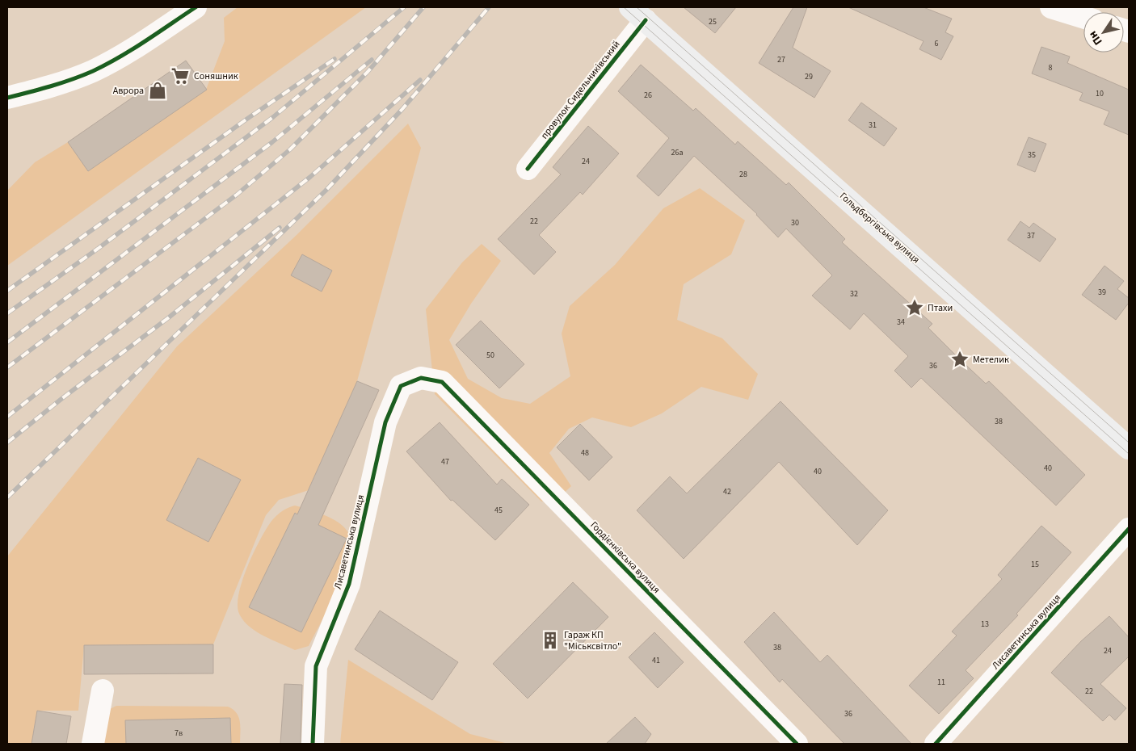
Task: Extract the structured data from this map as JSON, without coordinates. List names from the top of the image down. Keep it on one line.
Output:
{"streets":{"main road":["Гольдбергівська вулиця"],"street":["провулок Сидельниківський","Лисаветинська вулиця","Гордієнківська вулиця"]},"crossings":[["провулок Сидельниківський","Гольдбергівська вулиця"],["Лисаветинська вулиця","Гордієнківська вулиця"]],"places":{"supermarket":["Соняшник"],"shop":["Аврора"],"place":["Птахи","Метелик"],"building":["Гараж КП \"Міськсвітло\""]},"house_numbers":["25","6","27","8","29","10","26","31","26а","35","24","28","22","30","37","39","32","34","50","36","38","48","47","40","40","42","45","15","13","38","24","41","11","22","36","7в"],"north":"bottom left"}
